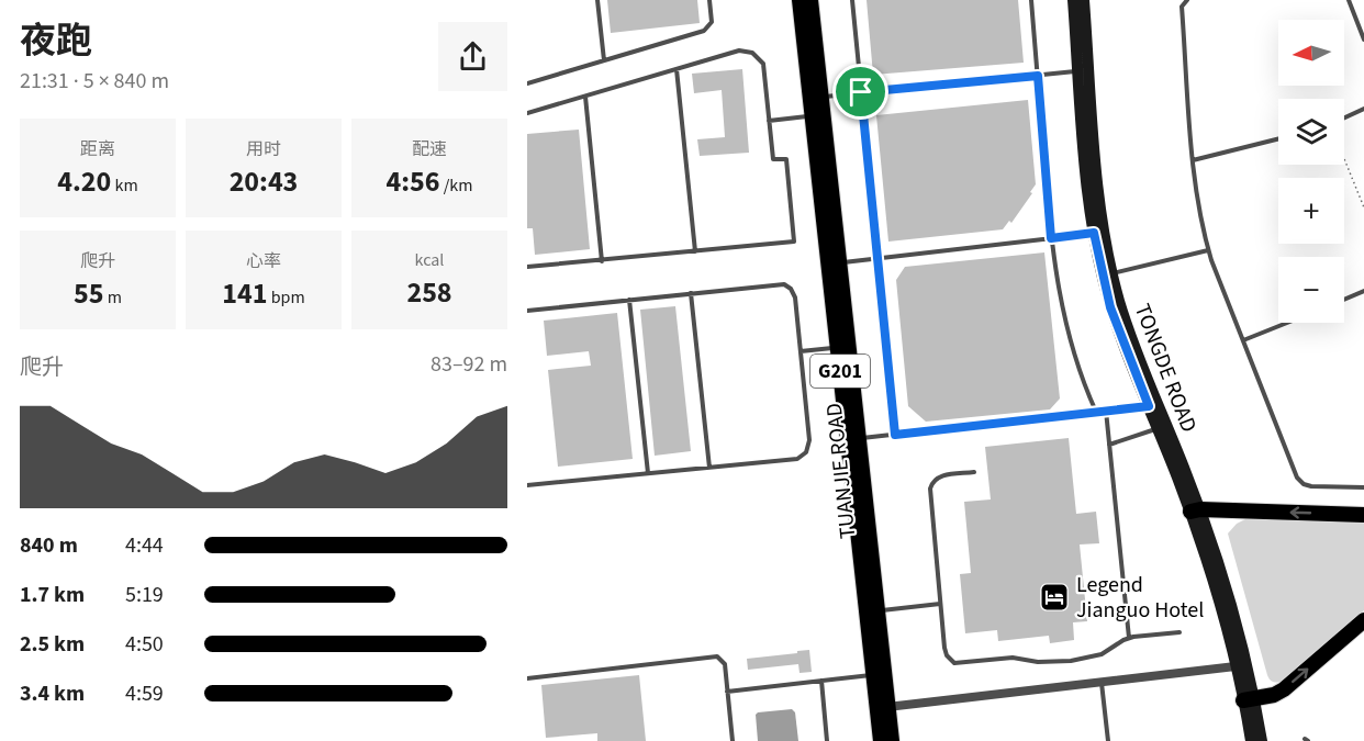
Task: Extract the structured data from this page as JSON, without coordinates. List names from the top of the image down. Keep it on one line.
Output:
{"streets":{"highway":["G201","TUANJIE ROAD"],"main road":["TONGDE ROAD"]},"places":{"hotel":["Legend Jianguo Hotel"]},"north":"left","page":{"heading":["夜跑","21:31 · 5 × 840 m"],"map_buttons":["+","−"],"stats":[["距离","4.20 km"],["用时","20:43"],["配速","4:56 /km"],["爬升","55 m"],["心率","141 bpm"],["kcal","258"]],"chart":["爬升","83–92 m"],"list":[{"name":"840 m","note":"4:44"},{"name":"1.7 km","note":"5:19"},{"name":"2.5 km","note":"4:50"},{"name":"3.4 km","note":"4:59"}]}}
